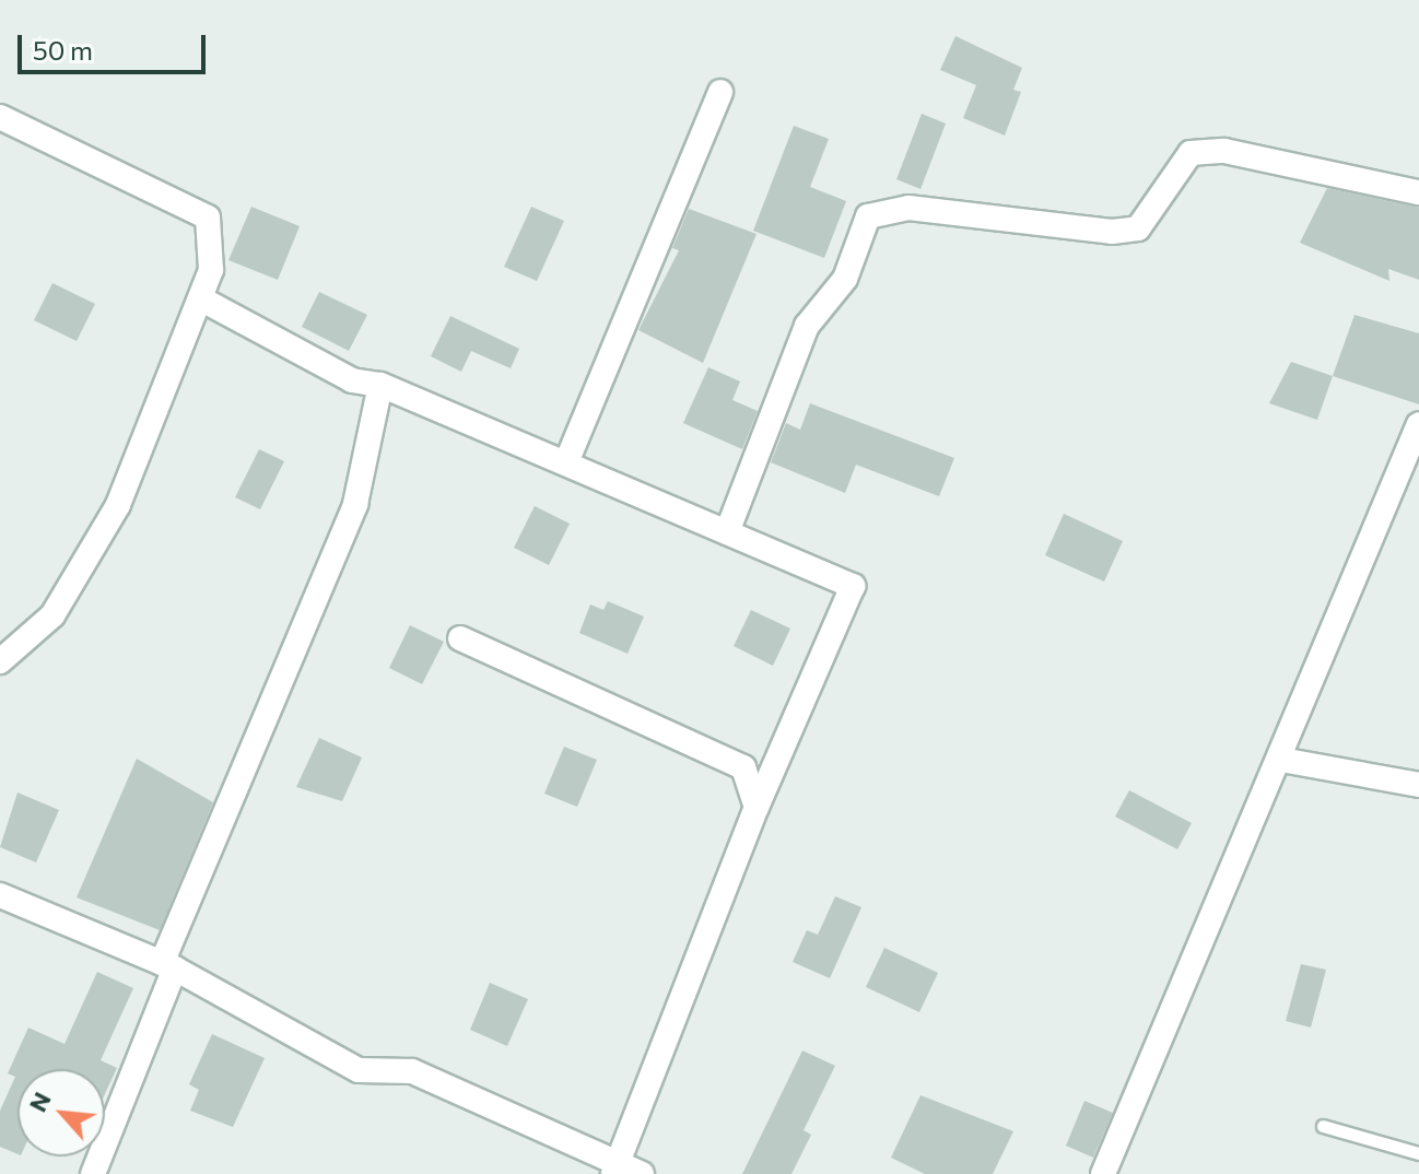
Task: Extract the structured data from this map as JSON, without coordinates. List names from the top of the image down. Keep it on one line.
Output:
{"scale_bar":"50 m","north":"top left"}
